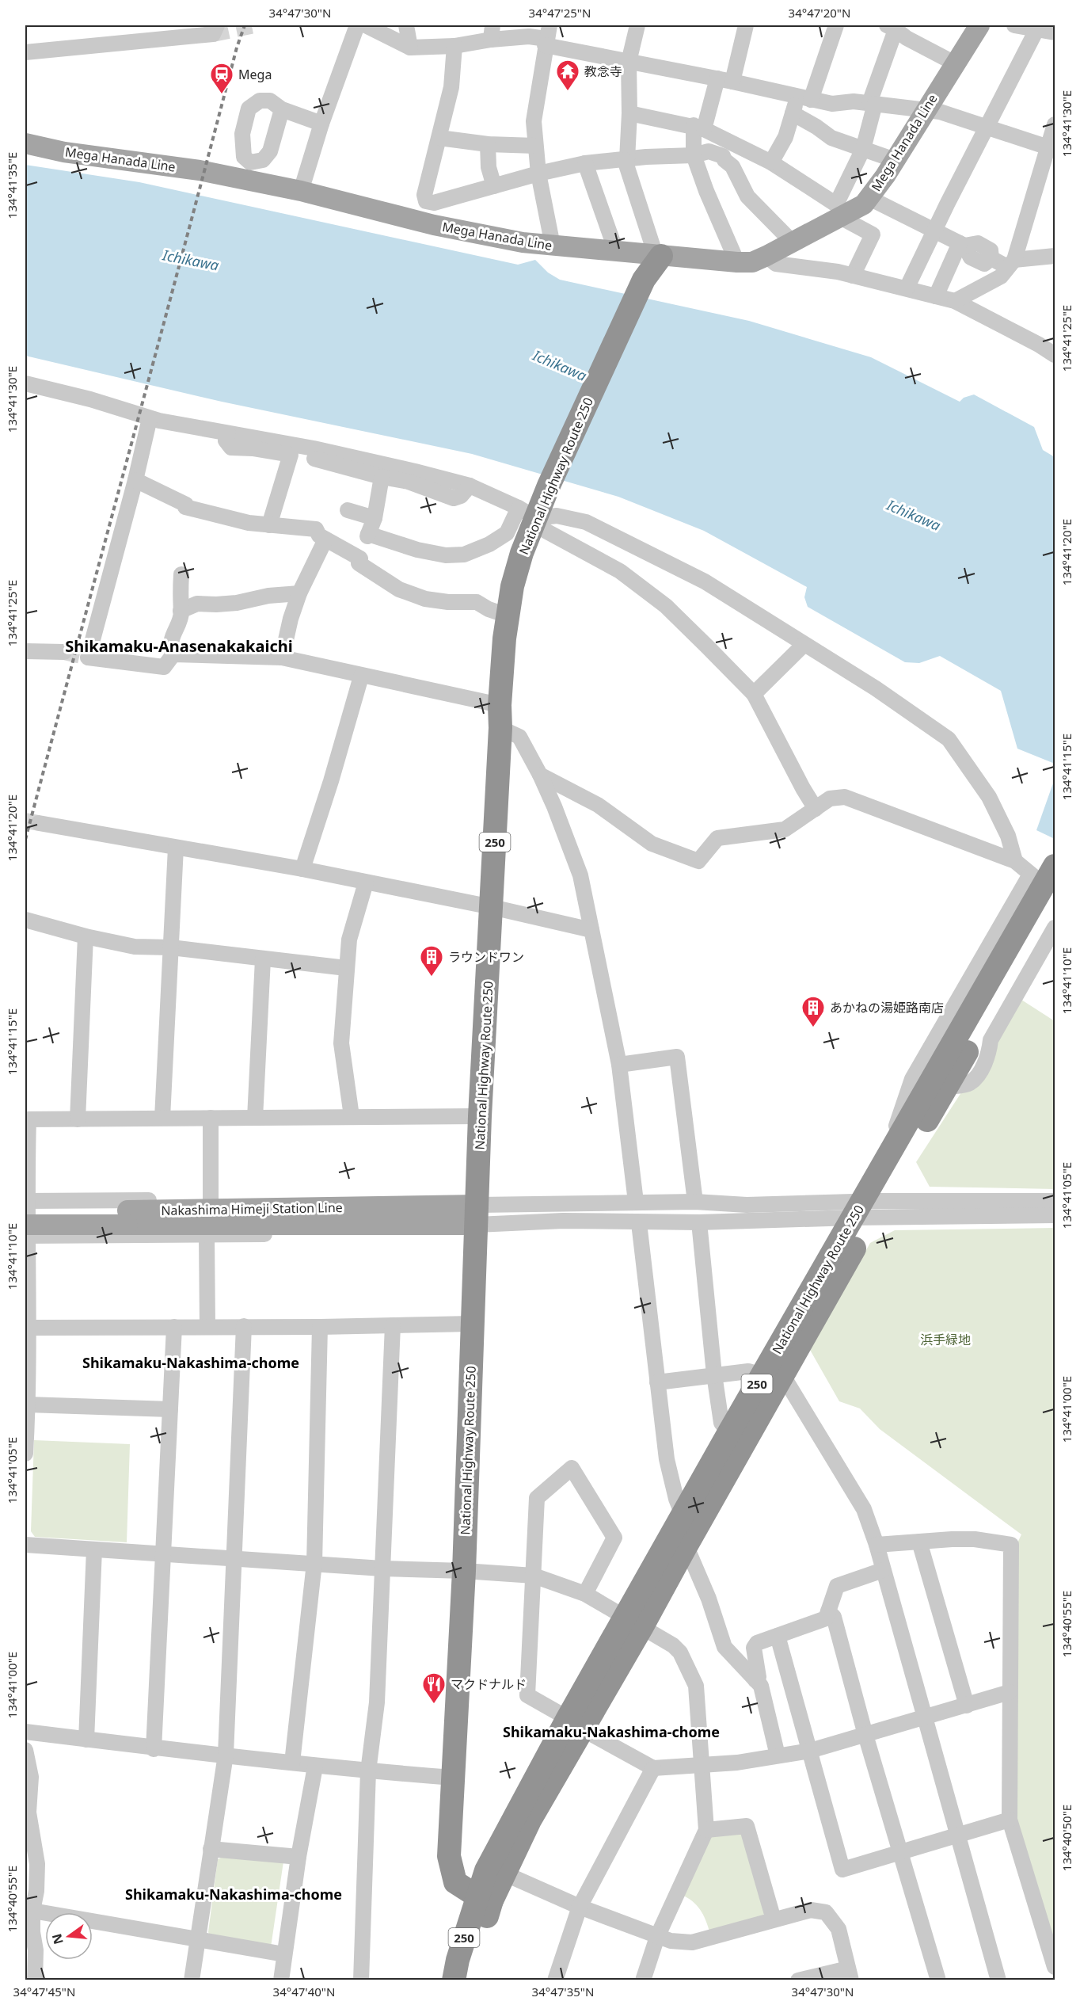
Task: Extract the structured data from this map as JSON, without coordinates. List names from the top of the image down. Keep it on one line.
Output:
{"streets":{"highway":["National Highway Route 250","250"],"main road":["Mega Hanada Line","Nakashima Himeji Station Line"]},"crossings":[["Mega Hanada Line","National Highway Route 250"],["National Highway Route 250","Nakashima Himeji Station Line"]],"districts":["Shikamaku-Anasenakakaichi","Shikamaku-Nakashima-chome","Shikamaku-Nakashima-chome","Shikamaku-Nakashima-chome"],"water":["Ichikawa"],"parks":["浜手緑地"],"places":{"temple":["教念寺"],"station":["Mega"],"building":["ラウンドワン","あかねの湯姫路南店"],"restaurant":["マクドナルド"]},"north":"left","coordinates":["34°47'30\"N","34°47'25\"N","34°47'20\"N","134°41'30\"E","134°41'35\"E","134°41'25\"E","134°41'20\"E","134°41'15\"E","134°41'10\"E","134°41'05\"E","134°41'00\"E","134°40'55\"E","134°40'50\"E","34°47'45\"N","34°47'40\"N","34°47'35\"N"]}
